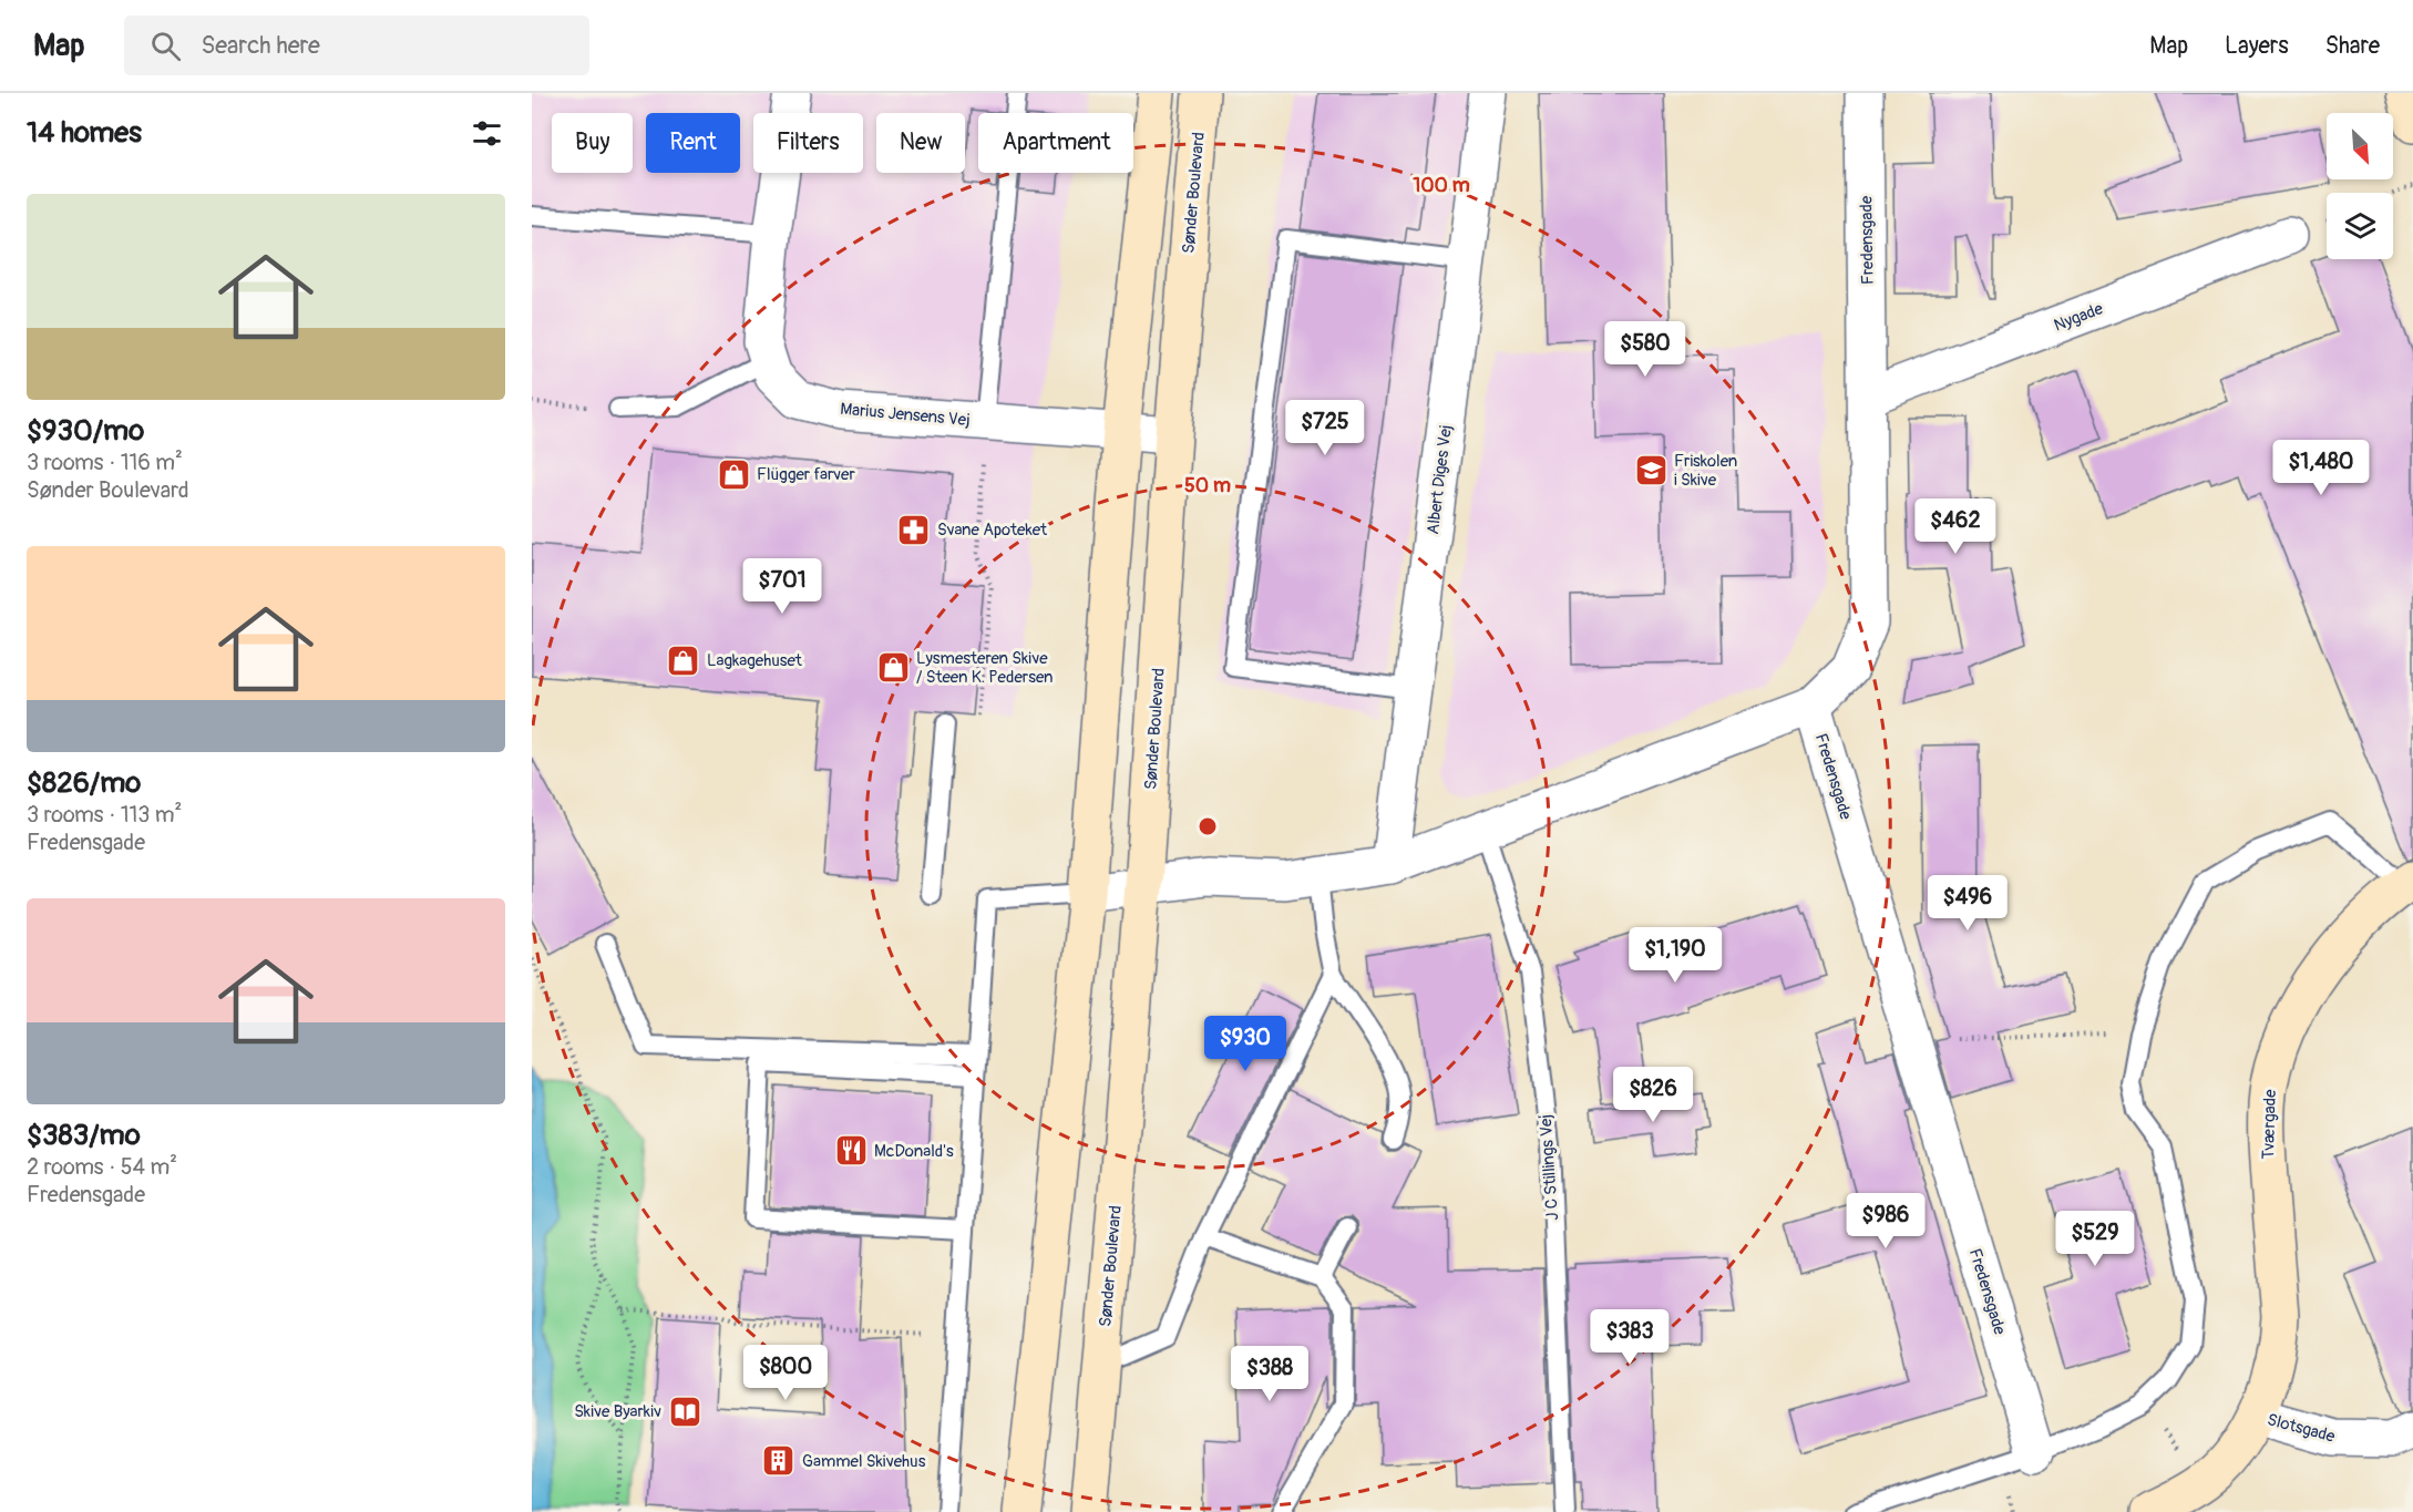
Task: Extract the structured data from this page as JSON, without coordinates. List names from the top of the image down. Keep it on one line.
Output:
{"streets":{"street":["Sønder Boulevard","Fredensgade","Nygade","Marius Jensens Vej","Albert Diges Vej","Tværgade","Slotsgade"],"lane":["J C Stillings Vej"]},"crossings":[["Sønder Boulevard","Marius Jensens Vej"],["Fredensgade","Nygade"],["Tværgade","Slotsgade"]],"places":{"school or university":["Friskolen i Skive"],"shop":["Flügger farver","Lagkagehuset","Lysmesteren Skive / Steen K. Pedersen"],"pharmacy":["Svane Apoteket"],"restaurant":["McDonald's"],"library":["Skive Byarkiv"],"building":["Gammel Skivehus"]},"north":"bottom right","page":{"header":"Map","search":"Search here","nav":["Map","Layers","Share"],"heading":"14 homes","chip":["Buy","Rent","Filters","New","Apartment"],"list":[{"name":"$930/mo","note":"3 rooms · 116 m² · Sønder Boulevard"},{"name":"$826/mo","note":"3 rooms · 113 m² · Fredensgade"},{"name":"$383/mo","note":"2 rooms · 54 m² · Fredensgade"}],"price":["$580","$725","$1,480","$462","$701","$496","$1,190","$930","$826","$986","$529","$383","$800","$388"]},"rings":["100 m","50 m"]}
